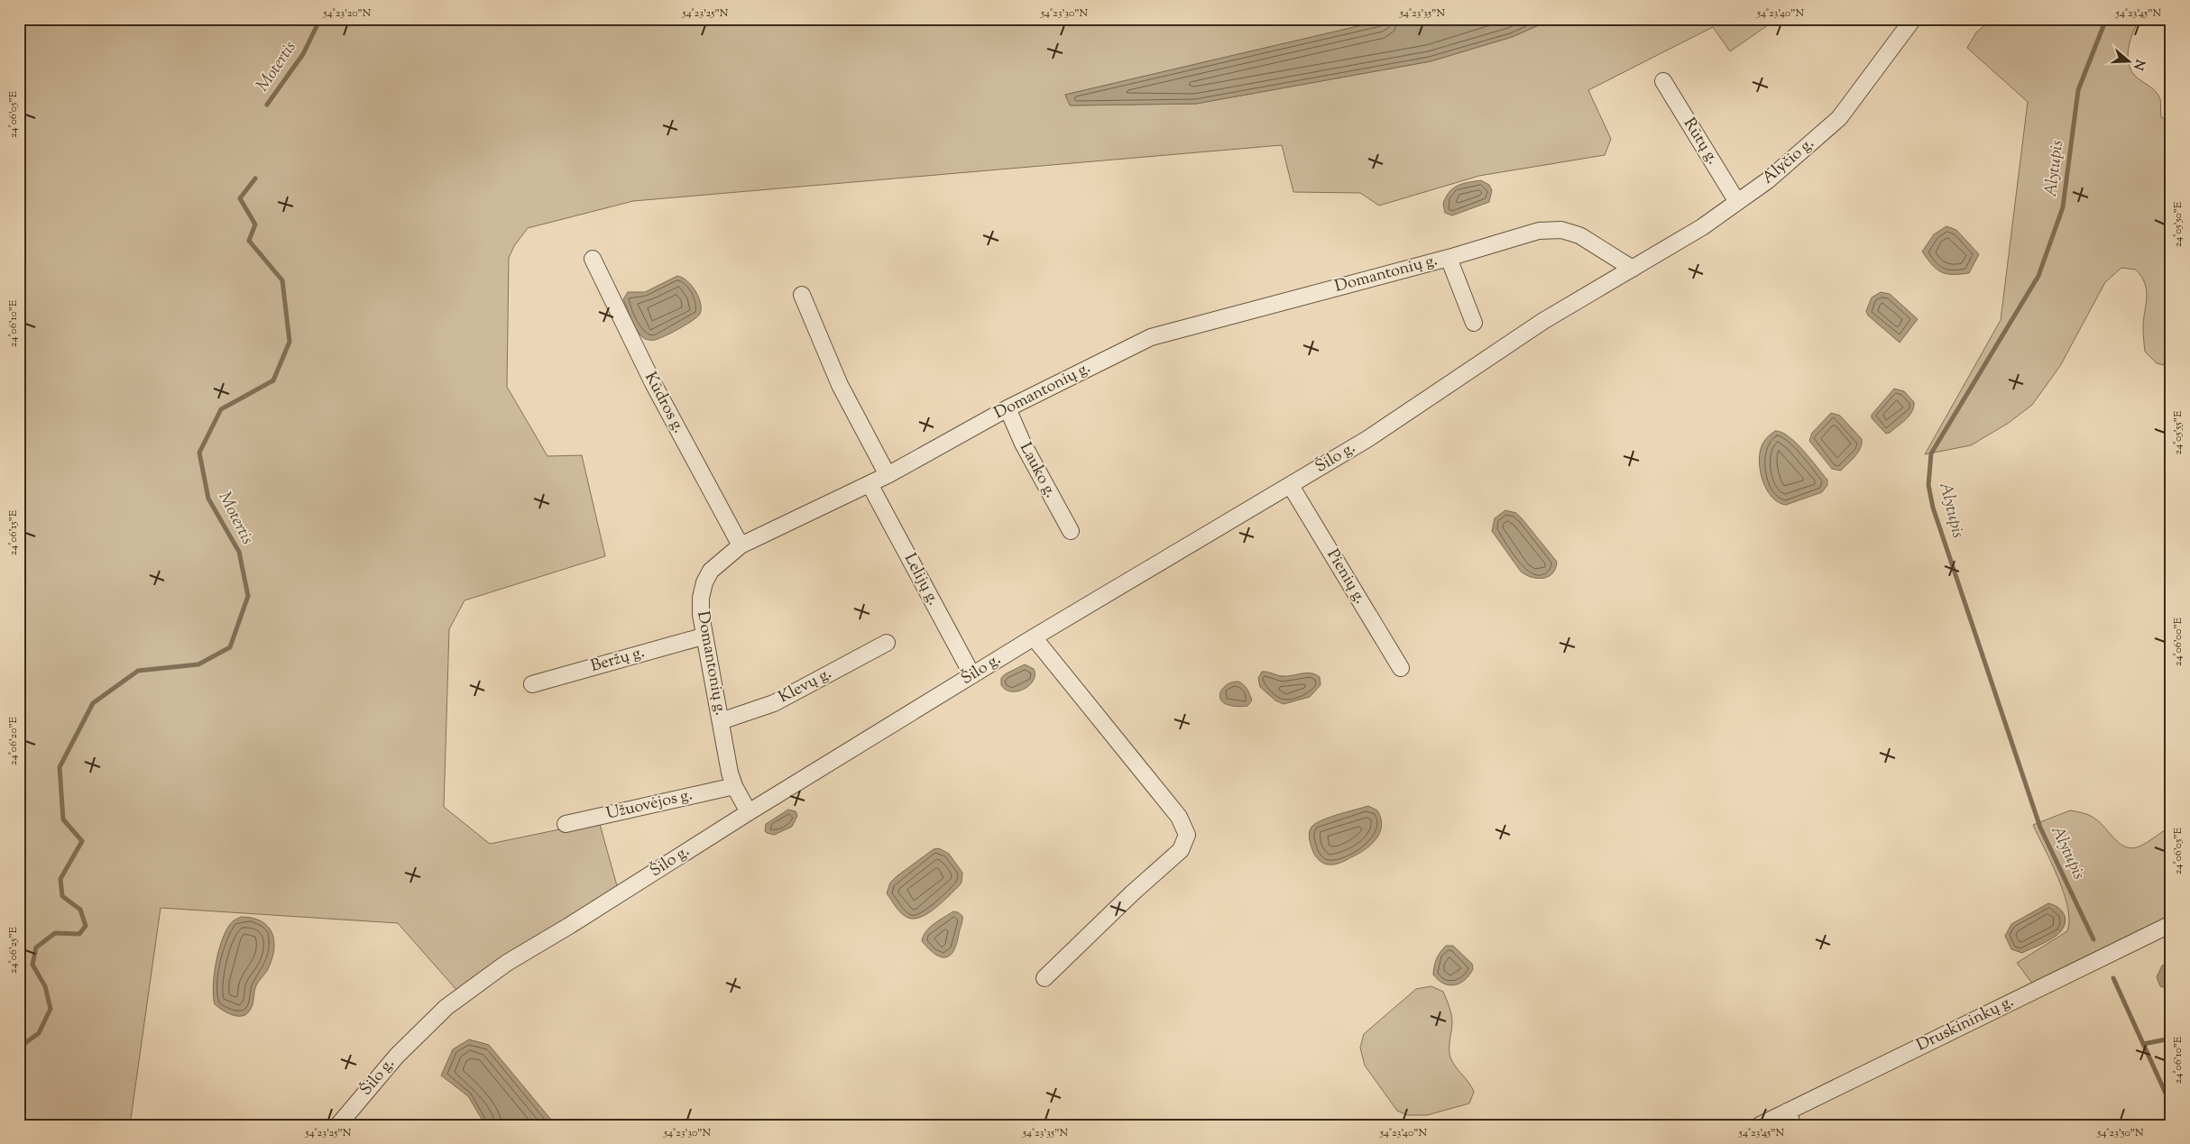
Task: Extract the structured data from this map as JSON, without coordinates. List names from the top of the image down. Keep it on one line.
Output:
{"streets":{"street":["Rūtų g.","Alyčio g.","Domantonių g.","Kūdros g.","Šilo g.","Lauko g.","Pienių g.","Lelijų g.","Beržų g.","Klevų g.","Užuovėjos g.","Druskininkų g."]},"crossings":[["Rūtų g.","Alyčio g."],["Alyčio g.","Domantonių g."],["Alyčio g.","Šilo g."],["Domantonių g.","Kūdros g."],["Domantonių g.","Šilo g."],["Domantonių g.","Lauko g."],["Domantonių g.","Lelijų g."],["Domantonių g.","Beržų g."],["Domantonių g.","Klevų g."],["Domantonių g.","Užuovėjos g."],["Šilo g.","Pienių g."],["Šilo g.","Lelijų g."]],"water":["Motertis","Alytupis"],"north":"right","coordinates":["54°23'20\"N","54°23'25\"N","54°23'30\"N","54°23'35\"N","54°23'40\"N","54°23'45\"N","24°06'05\"E","24°05'50\"E","24°06'10\"E","24°05'55\"E","24°06'15\"E","24°06'00\"E","24°06'20\"E","24°06'25\"E","54°23'50\"N"]}
